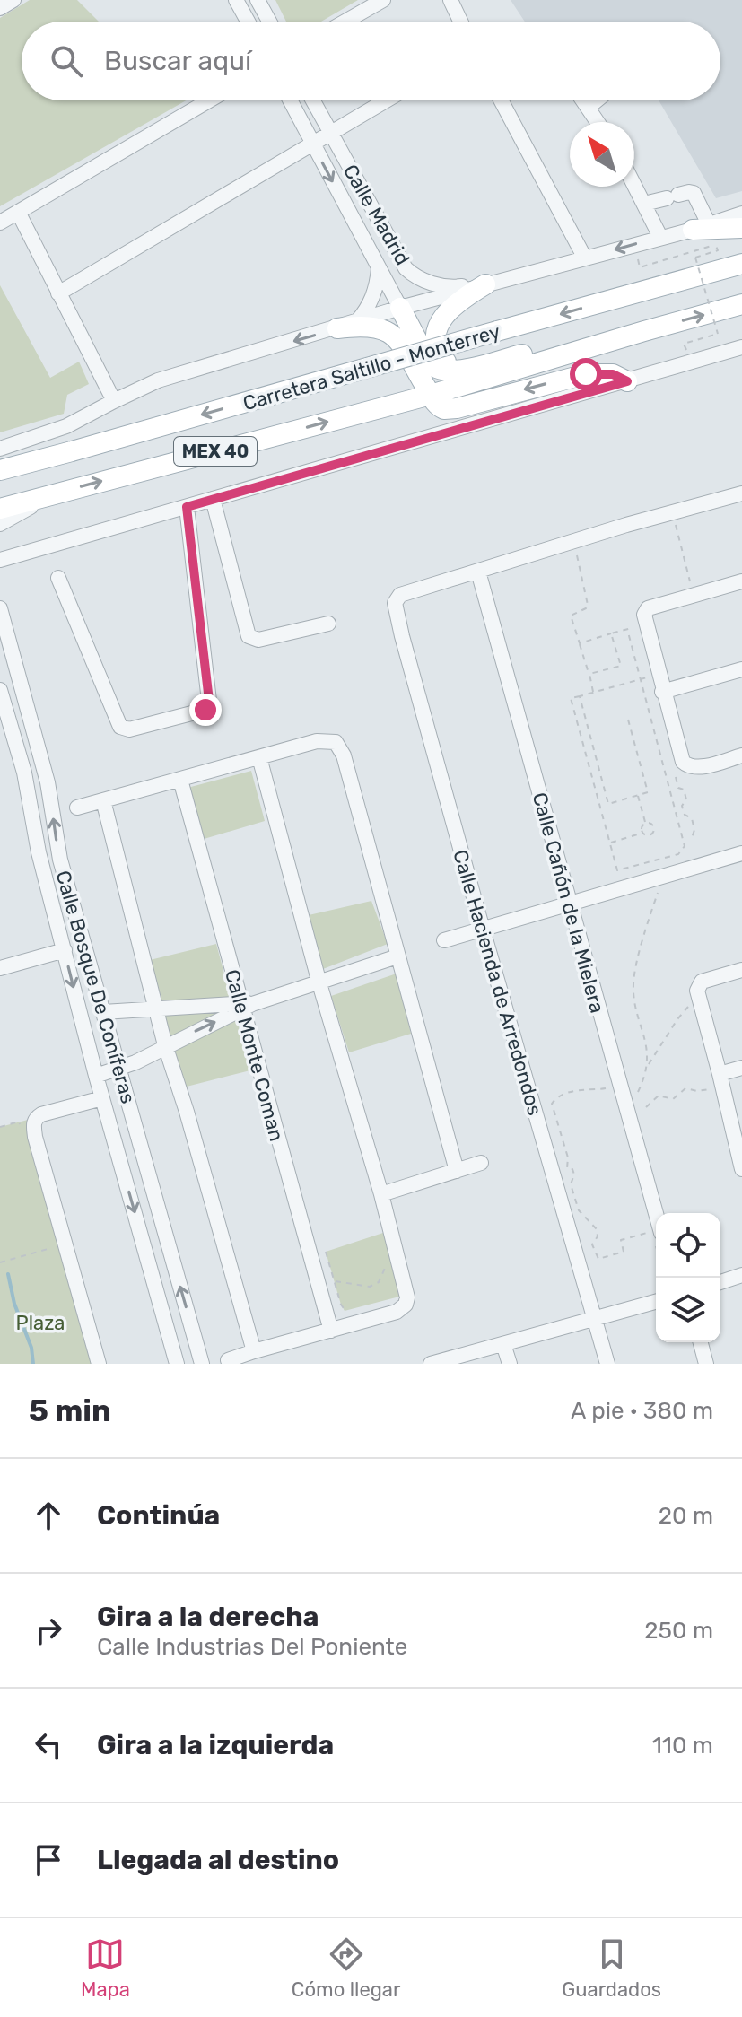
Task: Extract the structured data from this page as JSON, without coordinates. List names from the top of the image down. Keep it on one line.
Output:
{"streets":{"main road":["Carretera Saltillo - Monterrey","MEX 40"],"street":["Calle Madrid","Calle Cañón de la Mielera","Calle Hacienda de Arredondos","Calle Bosque De Coníferas","Calle Monte Coman"]},"crossings":[["Calle Cañón de la Mielera","Calle Hacienda de Arredondos"]],"parks":["Plaza"],"north":"top left","page":{"search":"Buscar aquí","heading":["5 min","A pie · 380 m"],"list":[["Continúa","20 m"],["Gira a la derecha","Calle Industrias Del Poniente","250 m"],["Gira a la izquierda","110 m"],"Llegada al destino"],"nav":["Mapa","Cómo llegar","Guardados"]}}
